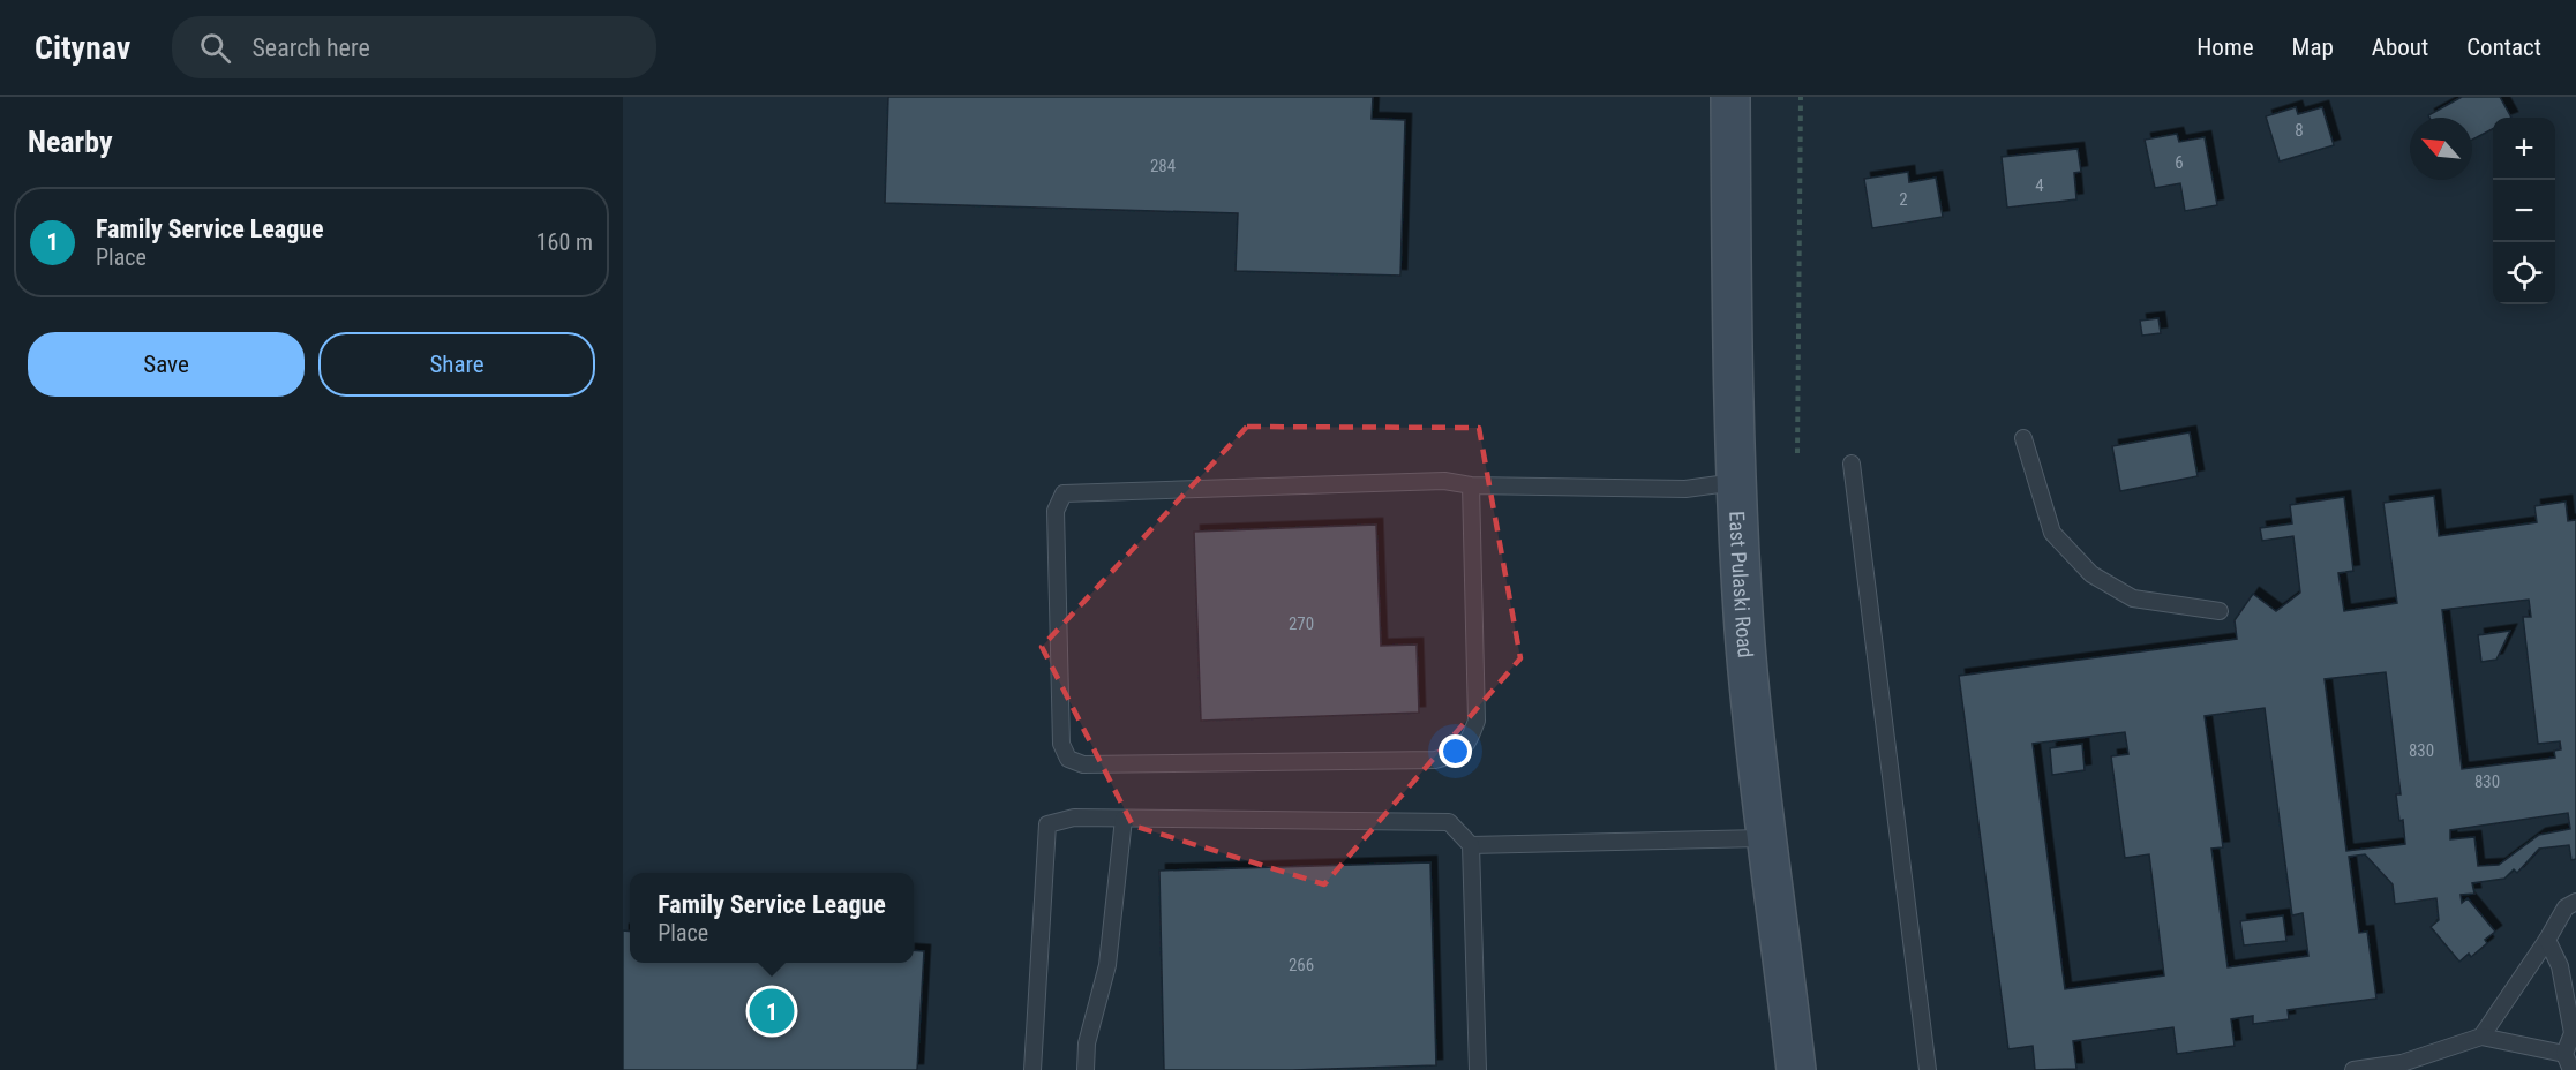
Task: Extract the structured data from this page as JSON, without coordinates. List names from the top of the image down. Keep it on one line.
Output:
{"streets":{"main road":["East Pulaski Road"]},"house_numbers":["8","6","284","4","2","270","830","830","266"],"north":"top left","page":{"header":"Citynav","search":"Search here","nav":["Home","Map","About","Contact"],"heading":"Nearby","map_buttons":["+","−"],"list":[{"mark":"1","name":"Family Service League","note":"Place","value":"160 m"}],"buttons":["Save","Share"],"popup":["Family Service League","Place"],"pins":"1"}}
